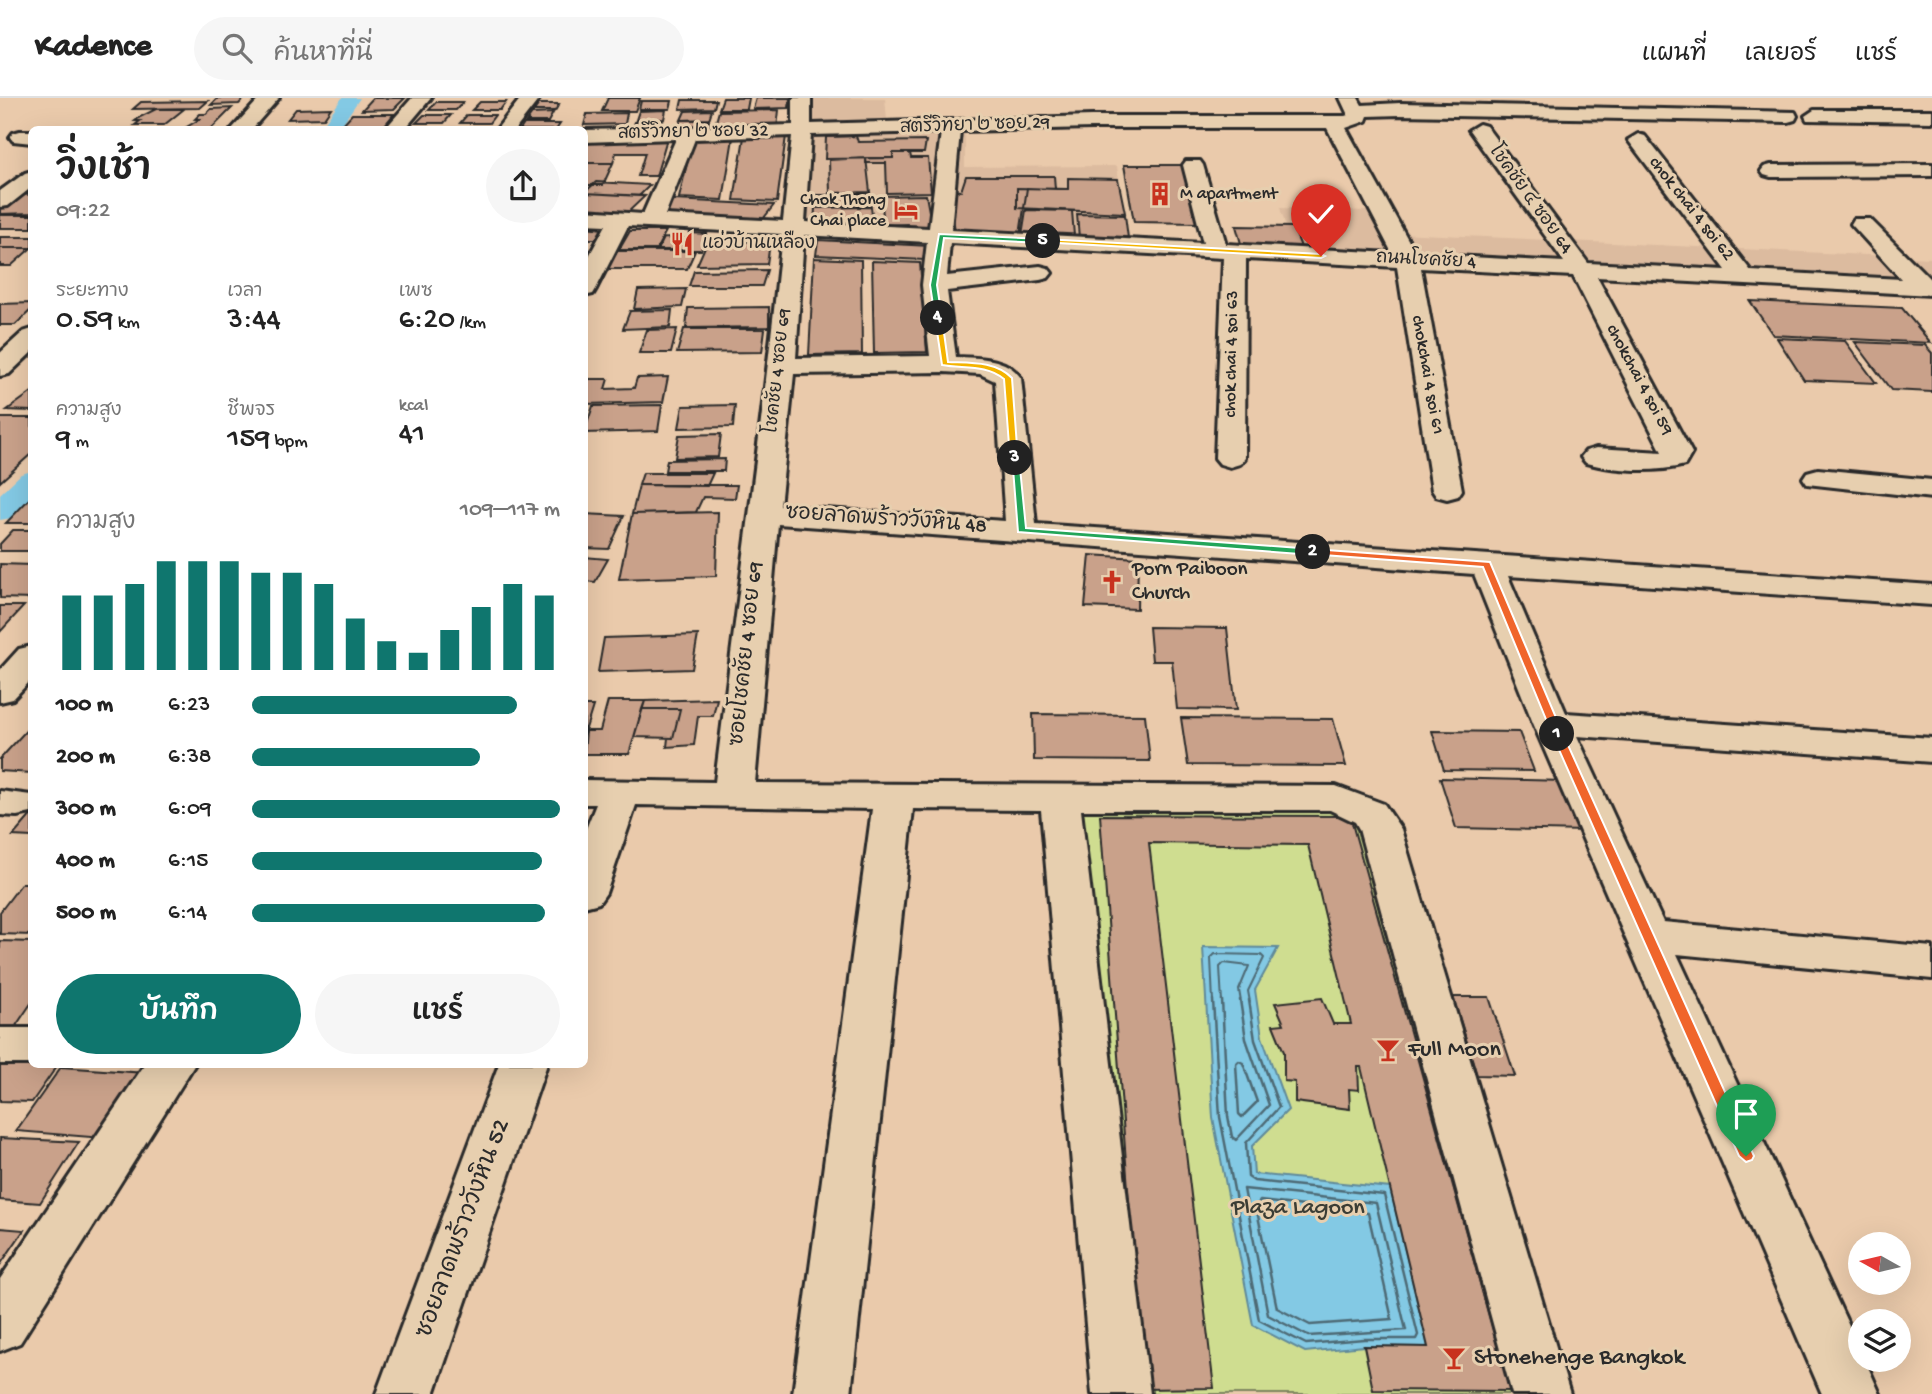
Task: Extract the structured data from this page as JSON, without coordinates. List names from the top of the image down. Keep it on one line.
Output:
{"streets":{"street":["สตรีวิทยา ๒ ซอย 29","สตรีวิทยา ๒ ซอย 32","โชคชัย ๔ ซอย 64","chok chai 4 soi 62","ถนนโชคชัย 4","chok chai 4 soi 63","โชคชัย 4 ซอย 69","chokchai 4 soi 61","chokchai 4 soi 59","ซอยลาดพร้าววังหิน 48","ซอยโชคชัย 4 ซอย 69","ซอยลาดพร้าววังหิน 52"]},"crossings":[["สตรีวิทยา ๒ ซอย 29","สตรีวิทยา ๒ ซอย 32"],["สตรีวิทยา ๒ ซอย 29","โชคชัย 4 ซอย 69"],["สตรีวิทยา ๒ ซอย 29","chokchai 4 soi 61"],["สตรีวิทยา ๒ ซอย 32","โชคชัย 4 ซอย 69"],["โชคชัย ๔ ซอย 64","ถนนโชคชัย 4"],["โชคชัย ๔ ซอย 64","chokchai 4 soi 59"],["chok chai 4 soi 62","ถนนโชคชัย 4"],["ถนนโชคชัย 4","chok chai 4 soi 63"],["ถนนโชคชัย 4","โชคชัย 4 ซอย 69"],["ถนนโชคชัย 4","chokchai 4 soi 61"],["ถนนโชคชัย 4","chokchai 4 soi 59"],["โชคชัย 4 ซอย 69","ซอยลาดพร้าววังหิน 48"],["โชคชัย 4 ซอย 69","ซอยโชคชัย 4 ซอย 69"],["ซอยลาดพร้าววังหิน 48","ซอยโชคชัย 4 ซอย 69"]],"parks":["Plaza Lagoon"],"places":{"building":["M apartment"],"hotel":["Chok Thong Chai place"],"restaurant":["แอ่วบ้านเหลือง"],"church":["Porn Paiboon Church"],"bar":["Full Moon","Stonehenge Bangkok"]},"north":"left","page":{"header":"Kadence","search":"ค้นหาที่นี่","nav":["แผนที่","เลเยอร์","แชร์"],"heading":["วิ่งเช้า","09:22"],"pins":["5","4","3","2","1"],"stats":[["ระยะทาง","0.59 km"],["เวลา","3:44"],["เพซ","6:20 /km"],["ความสูง","9 m"],["ชีพจร","159 bpm"],["kcal","41"]],"chart":["ความสูง","109–117 m"],"list":[{"name":"100 m","note":"6:23"},{"name":"200 m","note":"6:38"},{"name":"300 m","note":"6:09"},{"name":"400 m","note":"6:15"},{"name":"500 m","note":"6:14"}],"buttons":["บันทึก","แชร์"]}}
